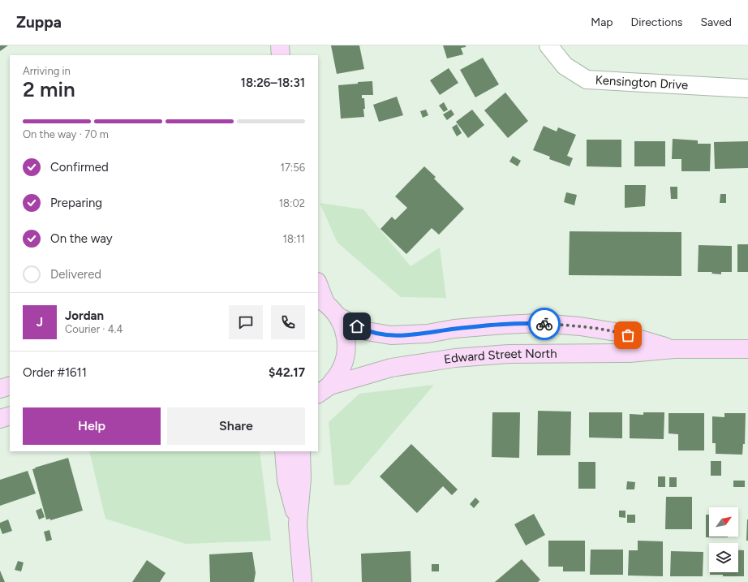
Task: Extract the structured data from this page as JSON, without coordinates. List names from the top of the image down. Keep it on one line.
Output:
{"streets":{"main road":["Edward Street North"],"street":["Kensington Drive"]},"north":"top right","page":{"header":"Zuppa","nav":["Map","Directions","Saved"],"heading":["2 min","Arriving in","18:26–18:31"],"panel":["Jordan","Courier · 4.4","Order #1611","$42.17"],"bar":"On the way · 70 m","list":[["Confirmed","17:56"],["Preparing","18:02"],["On the way","18:11"],"Delivered"],"round":"J","buttons":["Help","Share"]}}
